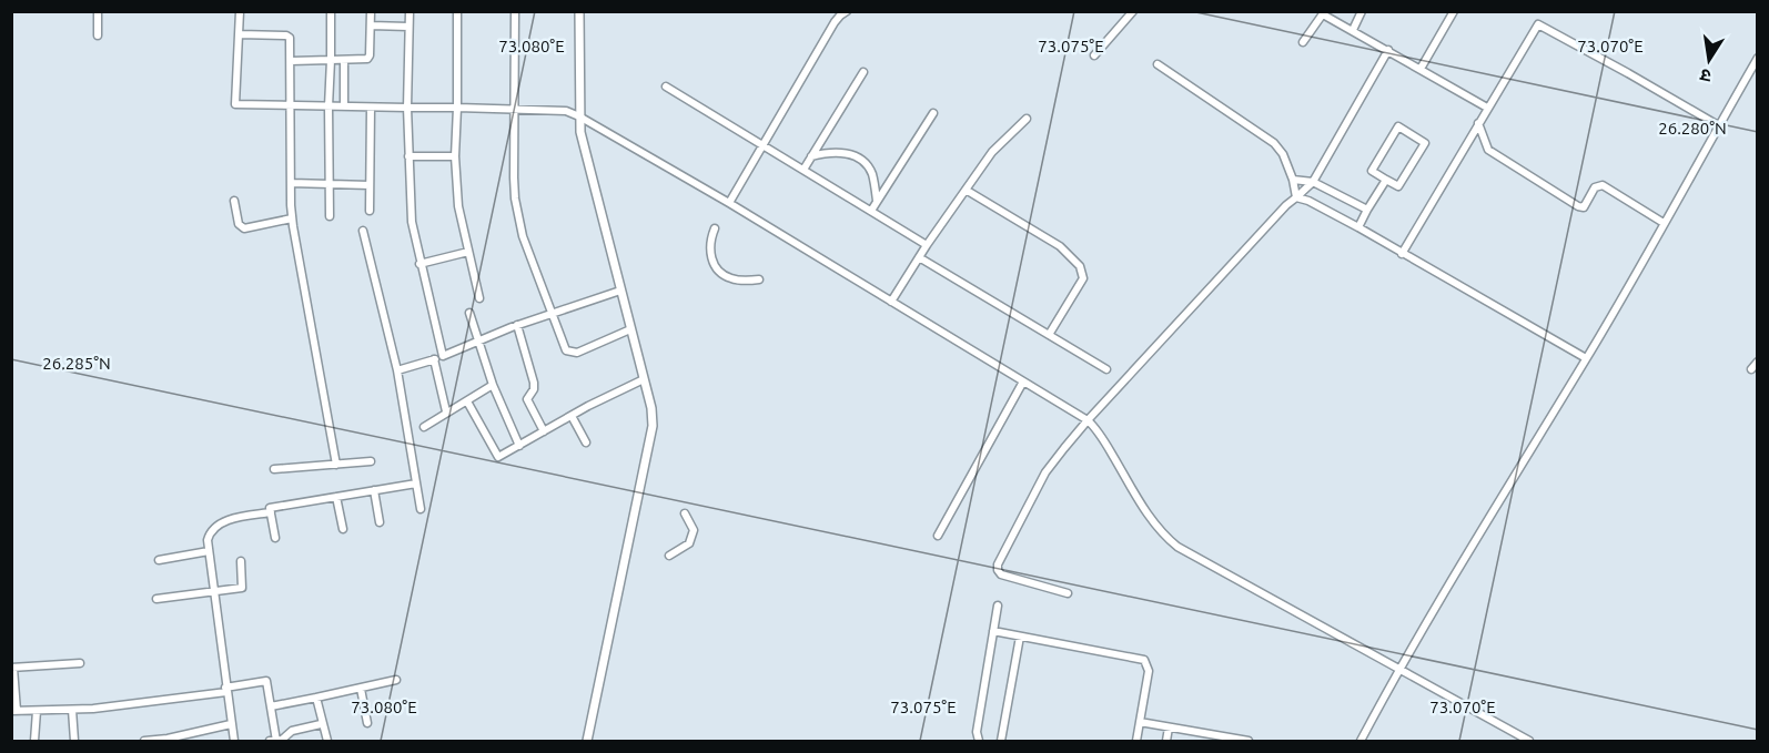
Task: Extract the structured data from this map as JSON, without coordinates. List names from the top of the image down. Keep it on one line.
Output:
{"north":"bottom","coordinates":["73.080°E","73.075°E","73.070°E","26.280°N","26.285°N"]}
